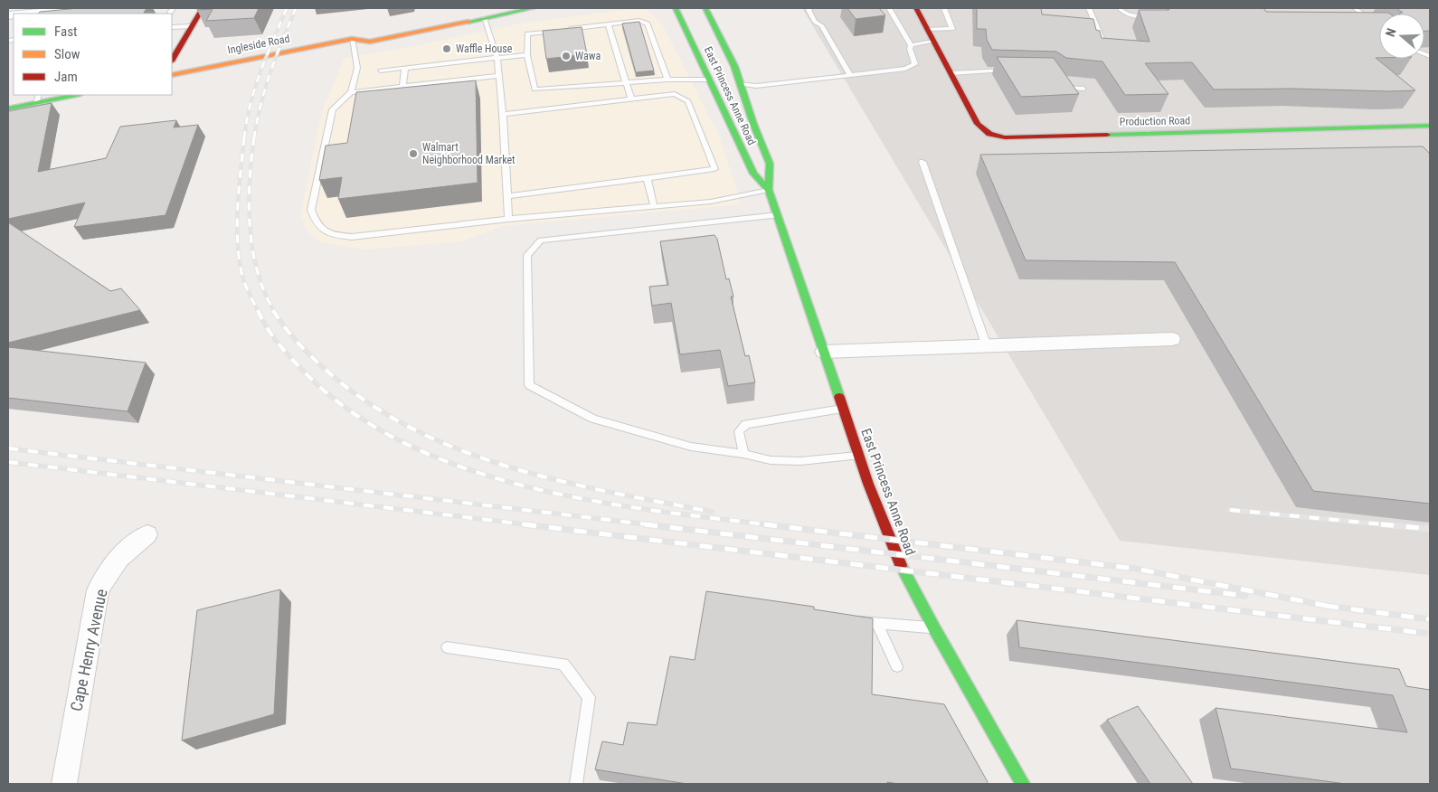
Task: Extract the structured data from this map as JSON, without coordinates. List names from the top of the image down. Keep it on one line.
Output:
{"streets":{"street":["Ingleside Road","East Princess Anne Road","Production Road","Cape Henry Avenue"]},"places":["Waffle House","Wawa","Walmart Neighborhood Market"],"legend":["Fast","Slow","Jam"],"north":"left"}
